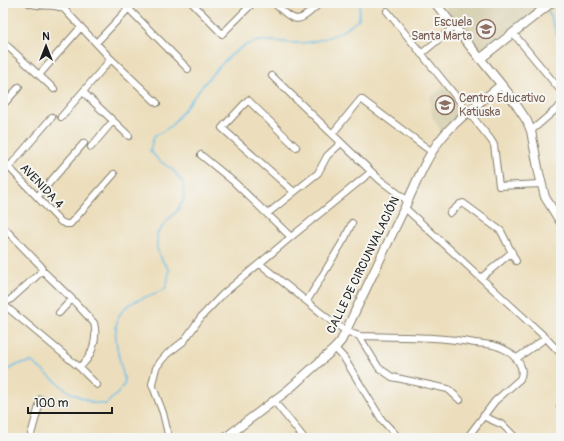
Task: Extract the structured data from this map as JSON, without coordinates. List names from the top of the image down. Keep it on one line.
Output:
{"streets":{"street":["AVENIDA 4","CALLE DE CIRCUNVALACIÓN"]},"places":{"school or university":["Escuela Santa Marta","Centro Educativo Katiuska"]},"scale_bar":"100 m","north":"top"}
